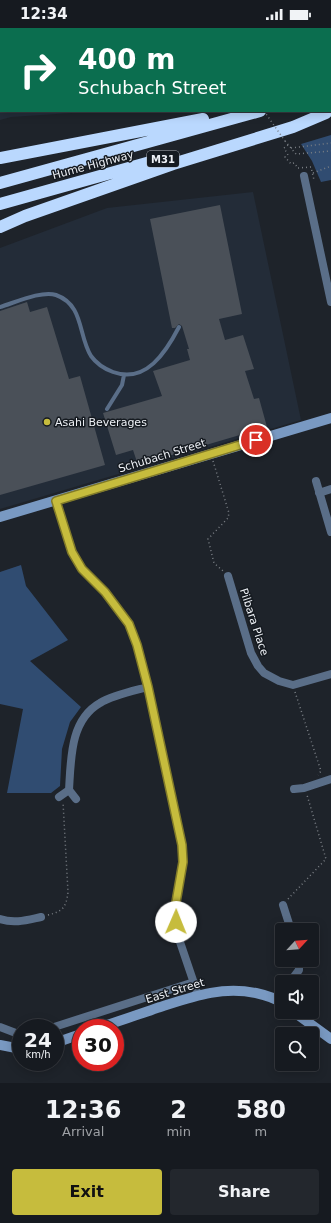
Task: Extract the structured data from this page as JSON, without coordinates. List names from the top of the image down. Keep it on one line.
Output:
{"streets":{"highway":["M31","Hume Highway"],"street":["Schubach Street","Pilbara Place","East Street"]},"places":["Asahi Beverages"],"north":"top right","page":{"status":"12:34","turn":["400 m","Schubach Street"],"speed":"24 km/h","limit":"30","eta":["12:36","Arrival","2","min","580","m"],"buttons":["Exit","Share"]}}
